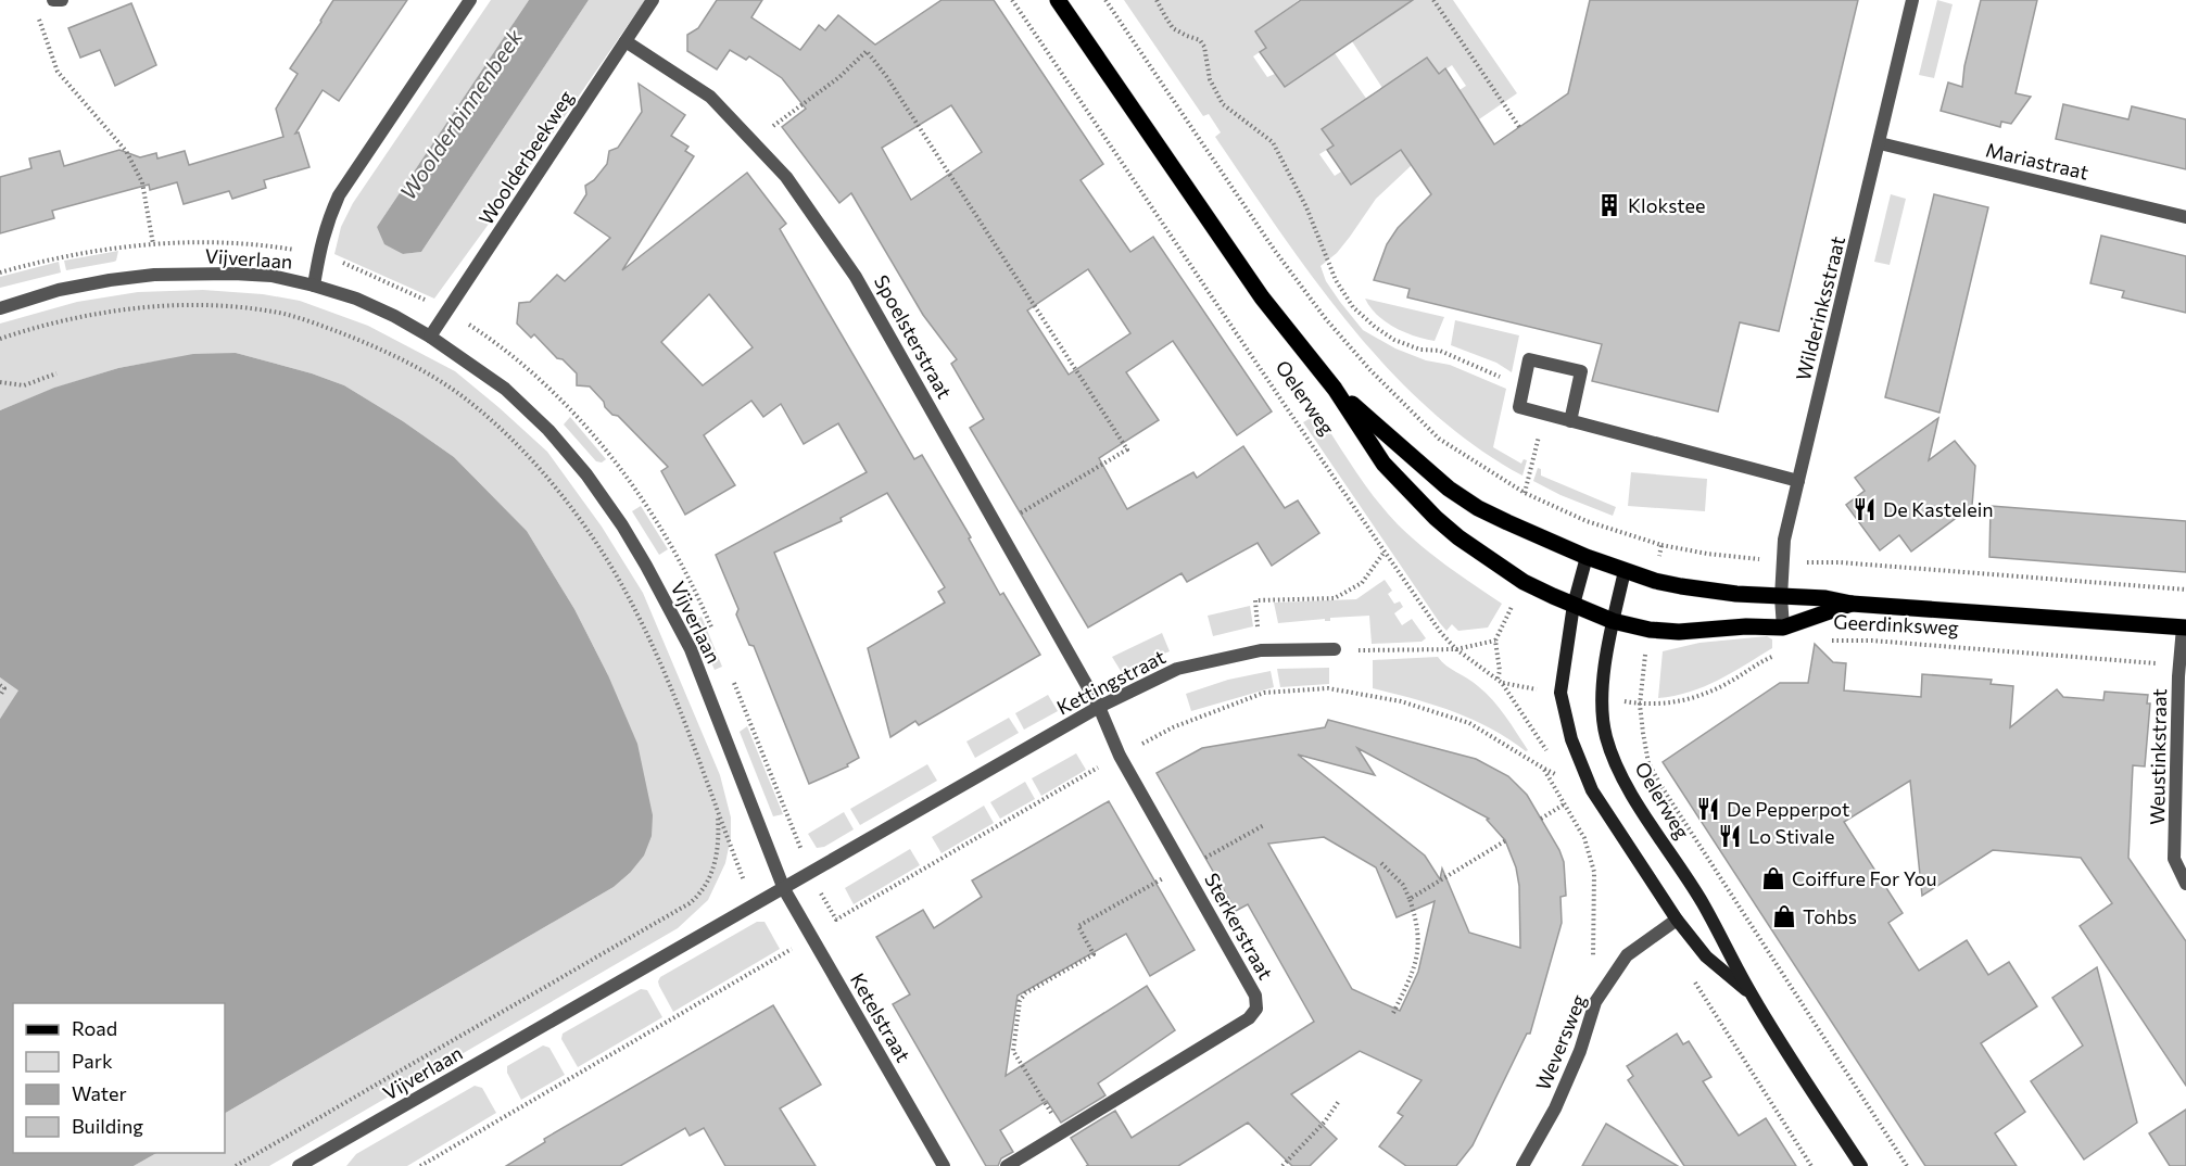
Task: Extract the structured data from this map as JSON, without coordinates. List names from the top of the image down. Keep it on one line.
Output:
{"streets":{"main road":["Oelerweg","Geerdinksweg"],"street":["Woolderbeekweg","Mariastraat","Vijverlaan","Wilderinksstraat","Spoelsterstraat","Kettingstraat","Weustinkstraat","Sterkerstraat","Ketelstraat","Weversweg"]},"crossings":[["Woolderbeekweg","Vijverlaan"],["Woolderbeekweg","Spoelsterstraat"],["Mariastraat","Wilderinksstraat"],["Vijverlaan","Kettingstraat"],["Vijverlaan","Ketelstraat"],["Wilderinksstraat","Geerdinksweg"],["Spoelsterstraat","Kettingstraat"],["Spoelsterstraat","Sterkerstraat"],["Oelerweg","Geerdinksweg"],["Oelerweg","Weversweg"],["Geerdinksweg","Weustinkstraat"],["Kettingstraat","Sterkerstraat"],["Kettingstraat","Ketelstraat"]],"water":["Woolderbinnenbeek"],"places":{"building":["Klokstee"],"restaurant":["De Kastelein","De Pepperpot","Lo Stivale"],"shop":["Coiffure For You","Tohbs"]},"legend":["Road","Park","Water","Building"]}
